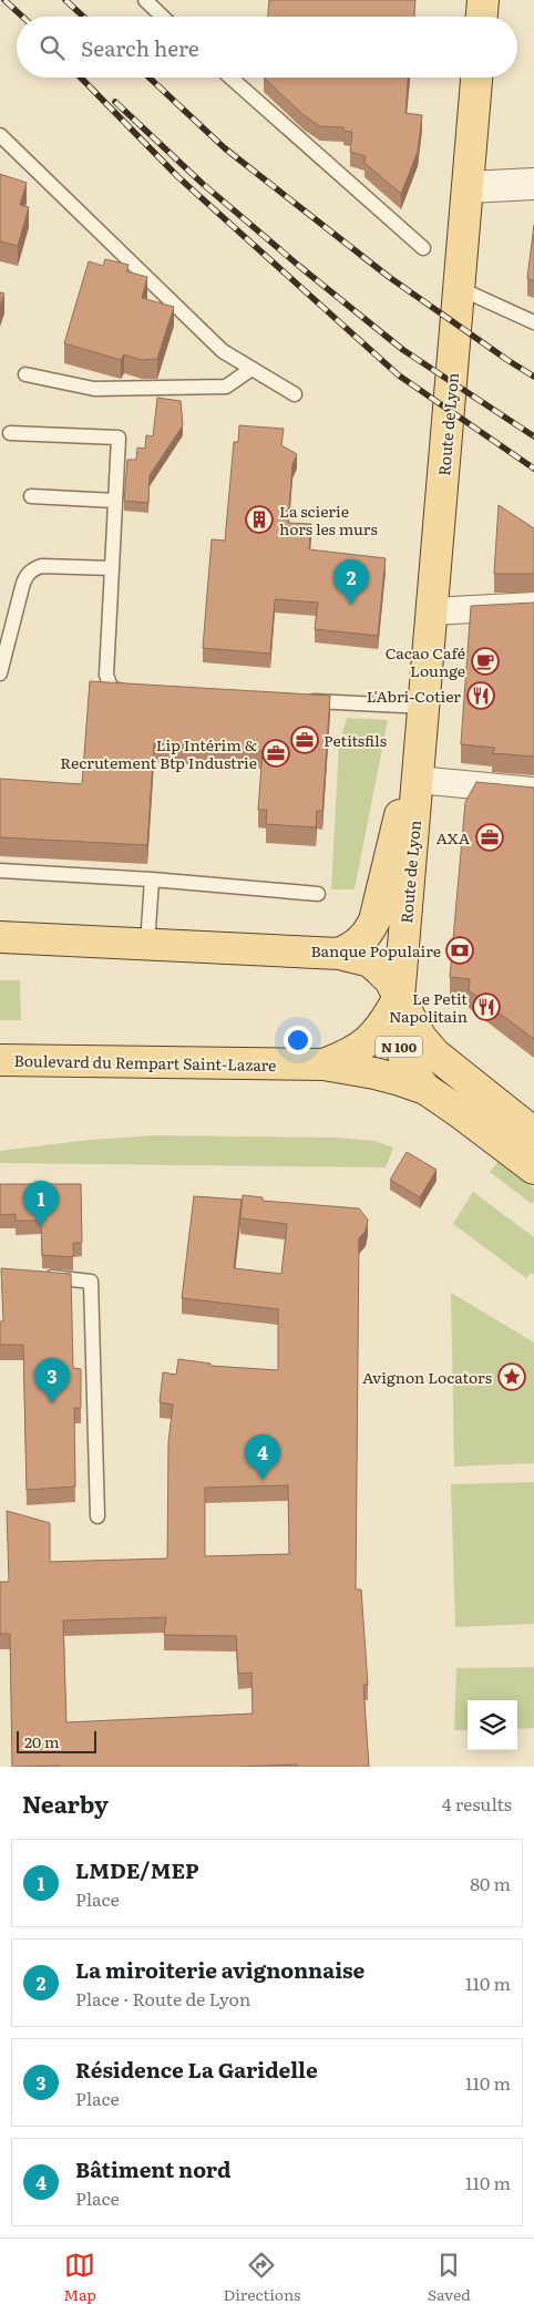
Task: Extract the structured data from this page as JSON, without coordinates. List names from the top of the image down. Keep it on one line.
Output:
{"streets":{"main road":["Route de Lyon","N 100","Boulevard du Rempart Saint-Lazare"]},"crossings":[["Route de Lyon","Boulevard du Rempart Saint-Lazare"]],"places":{"building":["La scierie hors les murs"],"cafe":["Cacao Café Lounge"],"restaurant":["L'Abri-Cotier","Le Petit Napolitain"],"office":["Petitsfils","Lip Intérim & Recrutement Btp Industrie","AXA"],"bank":["Banque Populaire"],"place":["Avignon Locators"]},"scale_bar":"20 m","page":{"search":"Search here","pins":["2","1","3","4"],"scale":"20 m","heading":["Nearby","4 results"],"list":[{"mark":"1","name":"LMDE/MEP","note":"Place","value":"80 m"},{"mark":"2","name":"La miroiterie avignonnaise","note":"Place · Route de Lyon","value":"110 m"},{"mark":"3","name":"Résidence La Garidelle","note":"Place","value":"110 m"},{"mark":"4","name":"Bâtiment nord","note":"Place","value":"110 m"}],"nav":["Map","Directions","Saved"]}}
